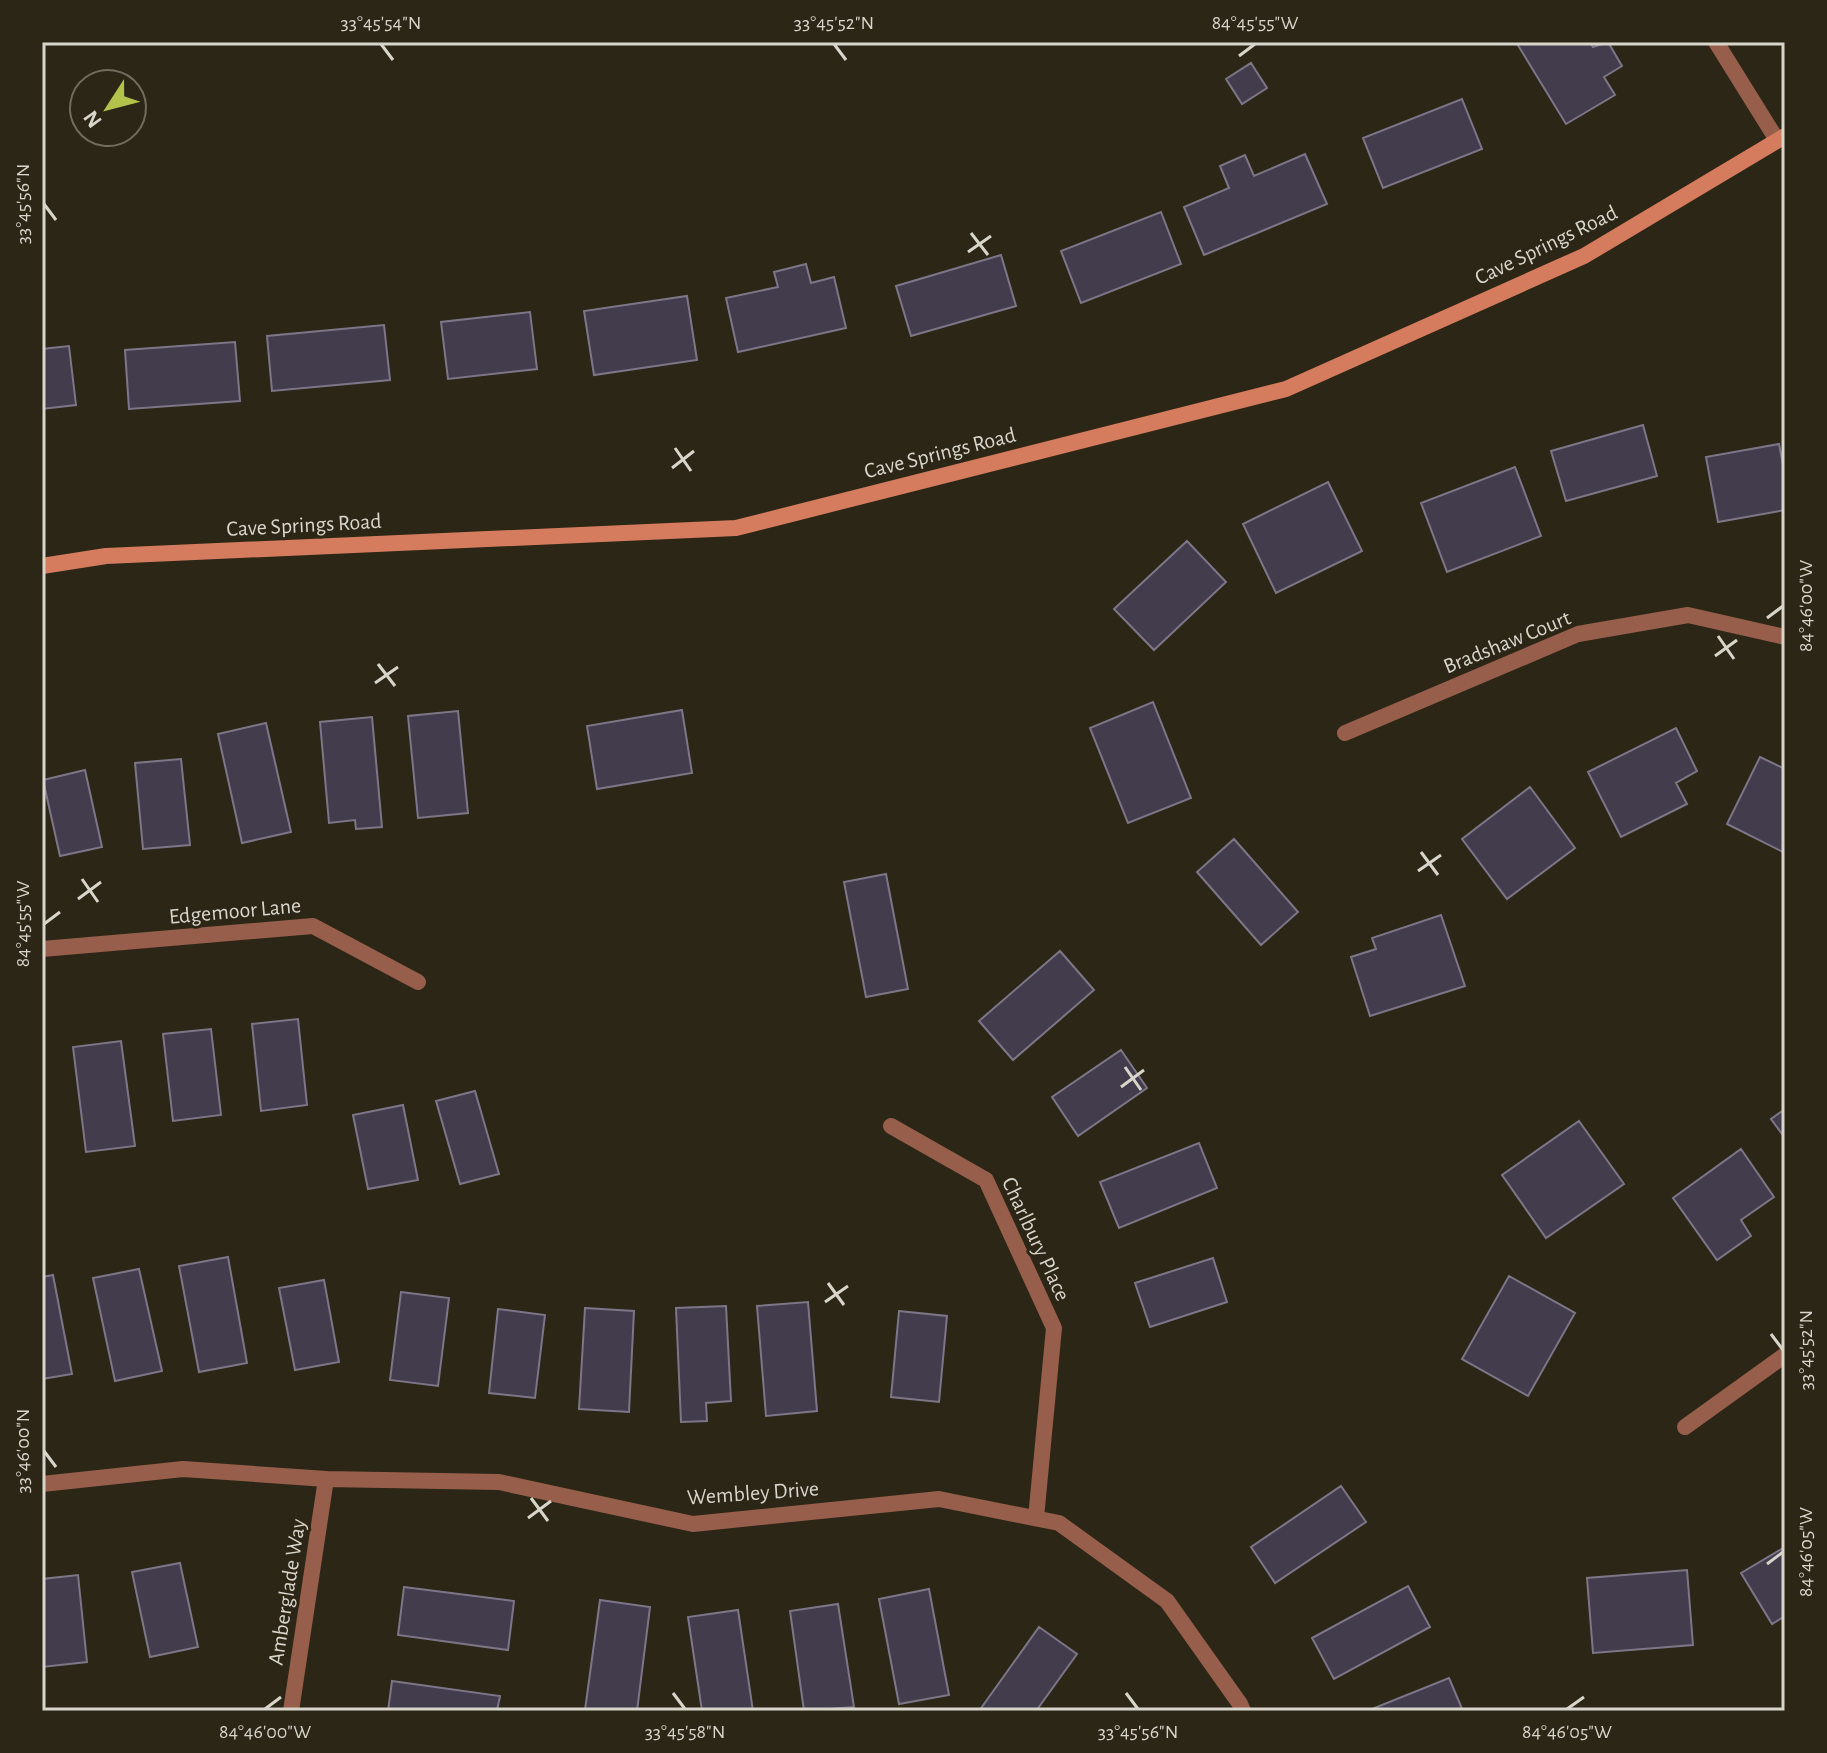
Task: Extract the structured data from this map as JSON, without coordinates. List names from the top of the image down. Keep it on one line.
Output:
{"streets":{"street":["Cave Springs Road","Bradshaw Court","Edgemoor Lane","Charlbury Place","Wembley Drive","Amberglade Way"]},"crossings":[["Charlbury Place","Wembley Drive"],["Wembley Drive","Amberglade Way"]],"north":"bottom left","coordinates":["33°45'54\"N","33°45'52\"N","84°45'55\"W","33°45'56\"N","84°46'00\"W","33°46'00\"N","84°46'05\"W","33°45'58\"N"]}
